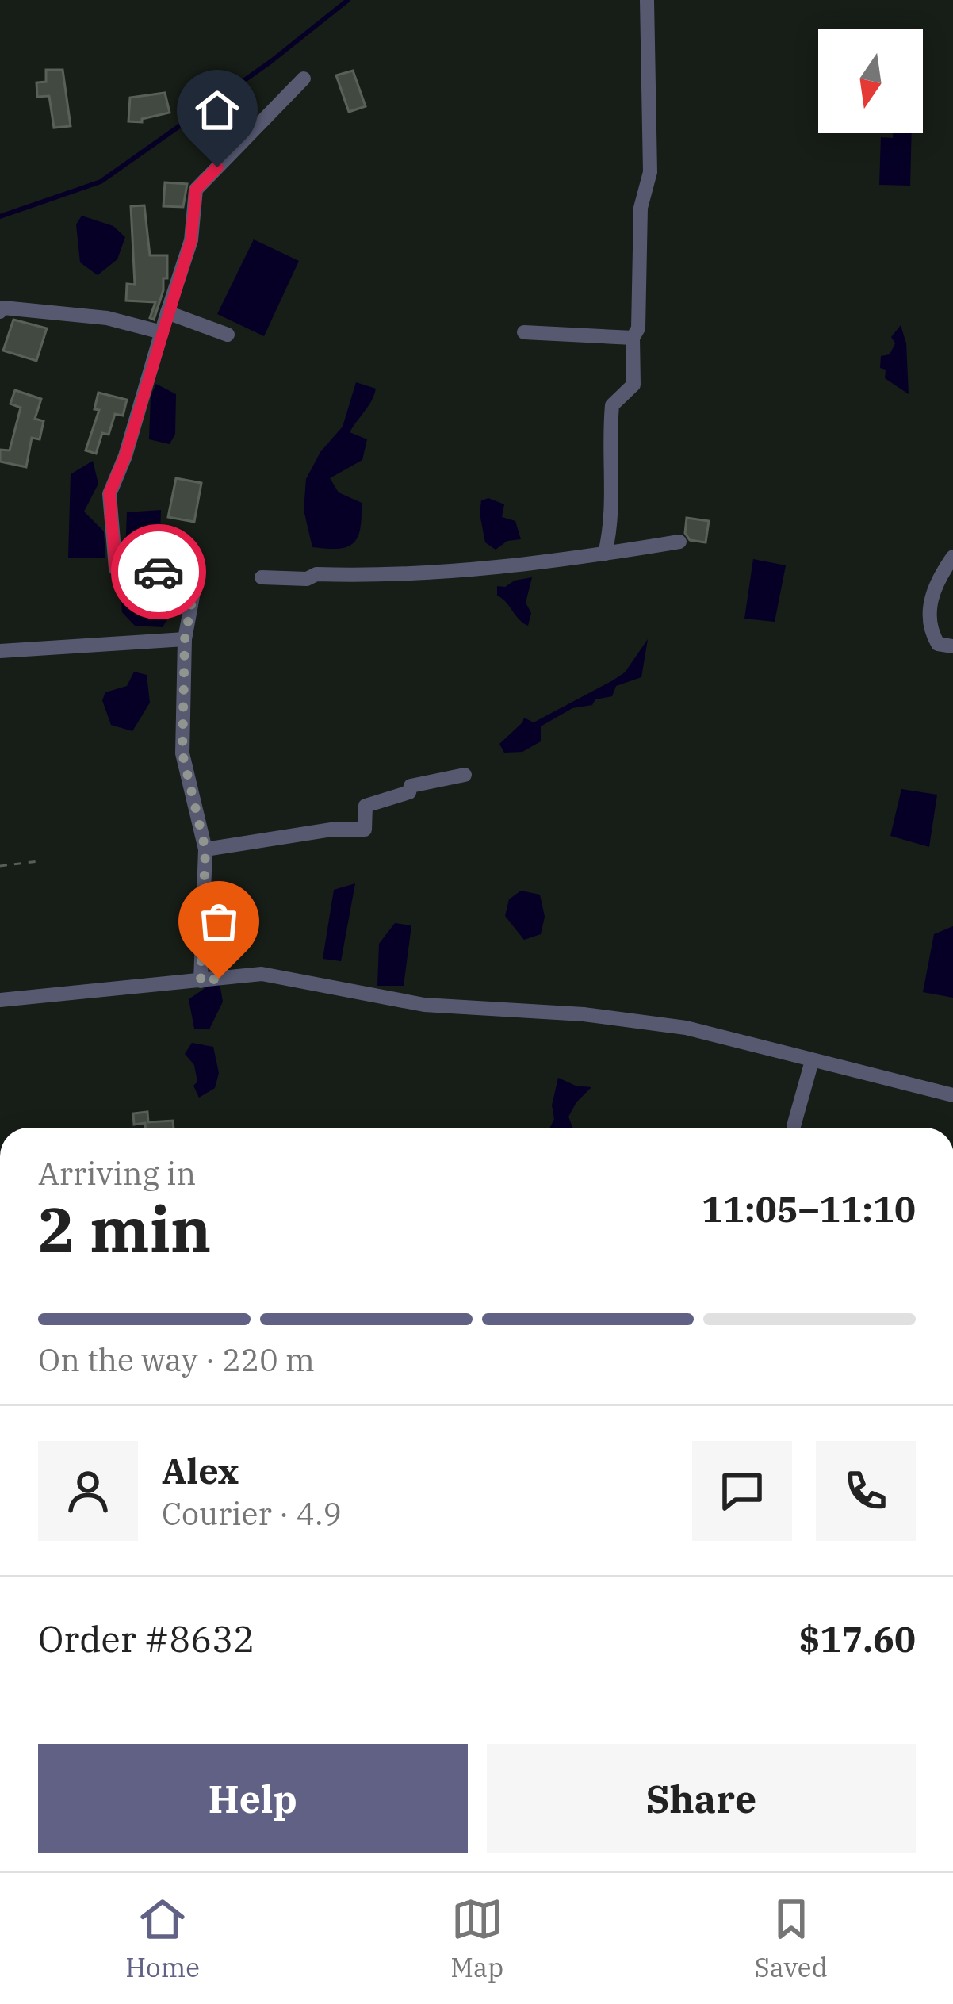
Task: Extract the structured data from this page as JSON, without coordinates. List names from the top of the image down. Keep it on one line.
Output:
{"north":"bottom","page":{"heading":["2 min","Arriving in","11:05–11:10"],"panel":["Alex","Courier · 4.9","Order #8632","$17.60"],"bar":"On the way · 220 m","buttons":["Help","Share"],"tabs":["Home","Map","Saved"]}}
